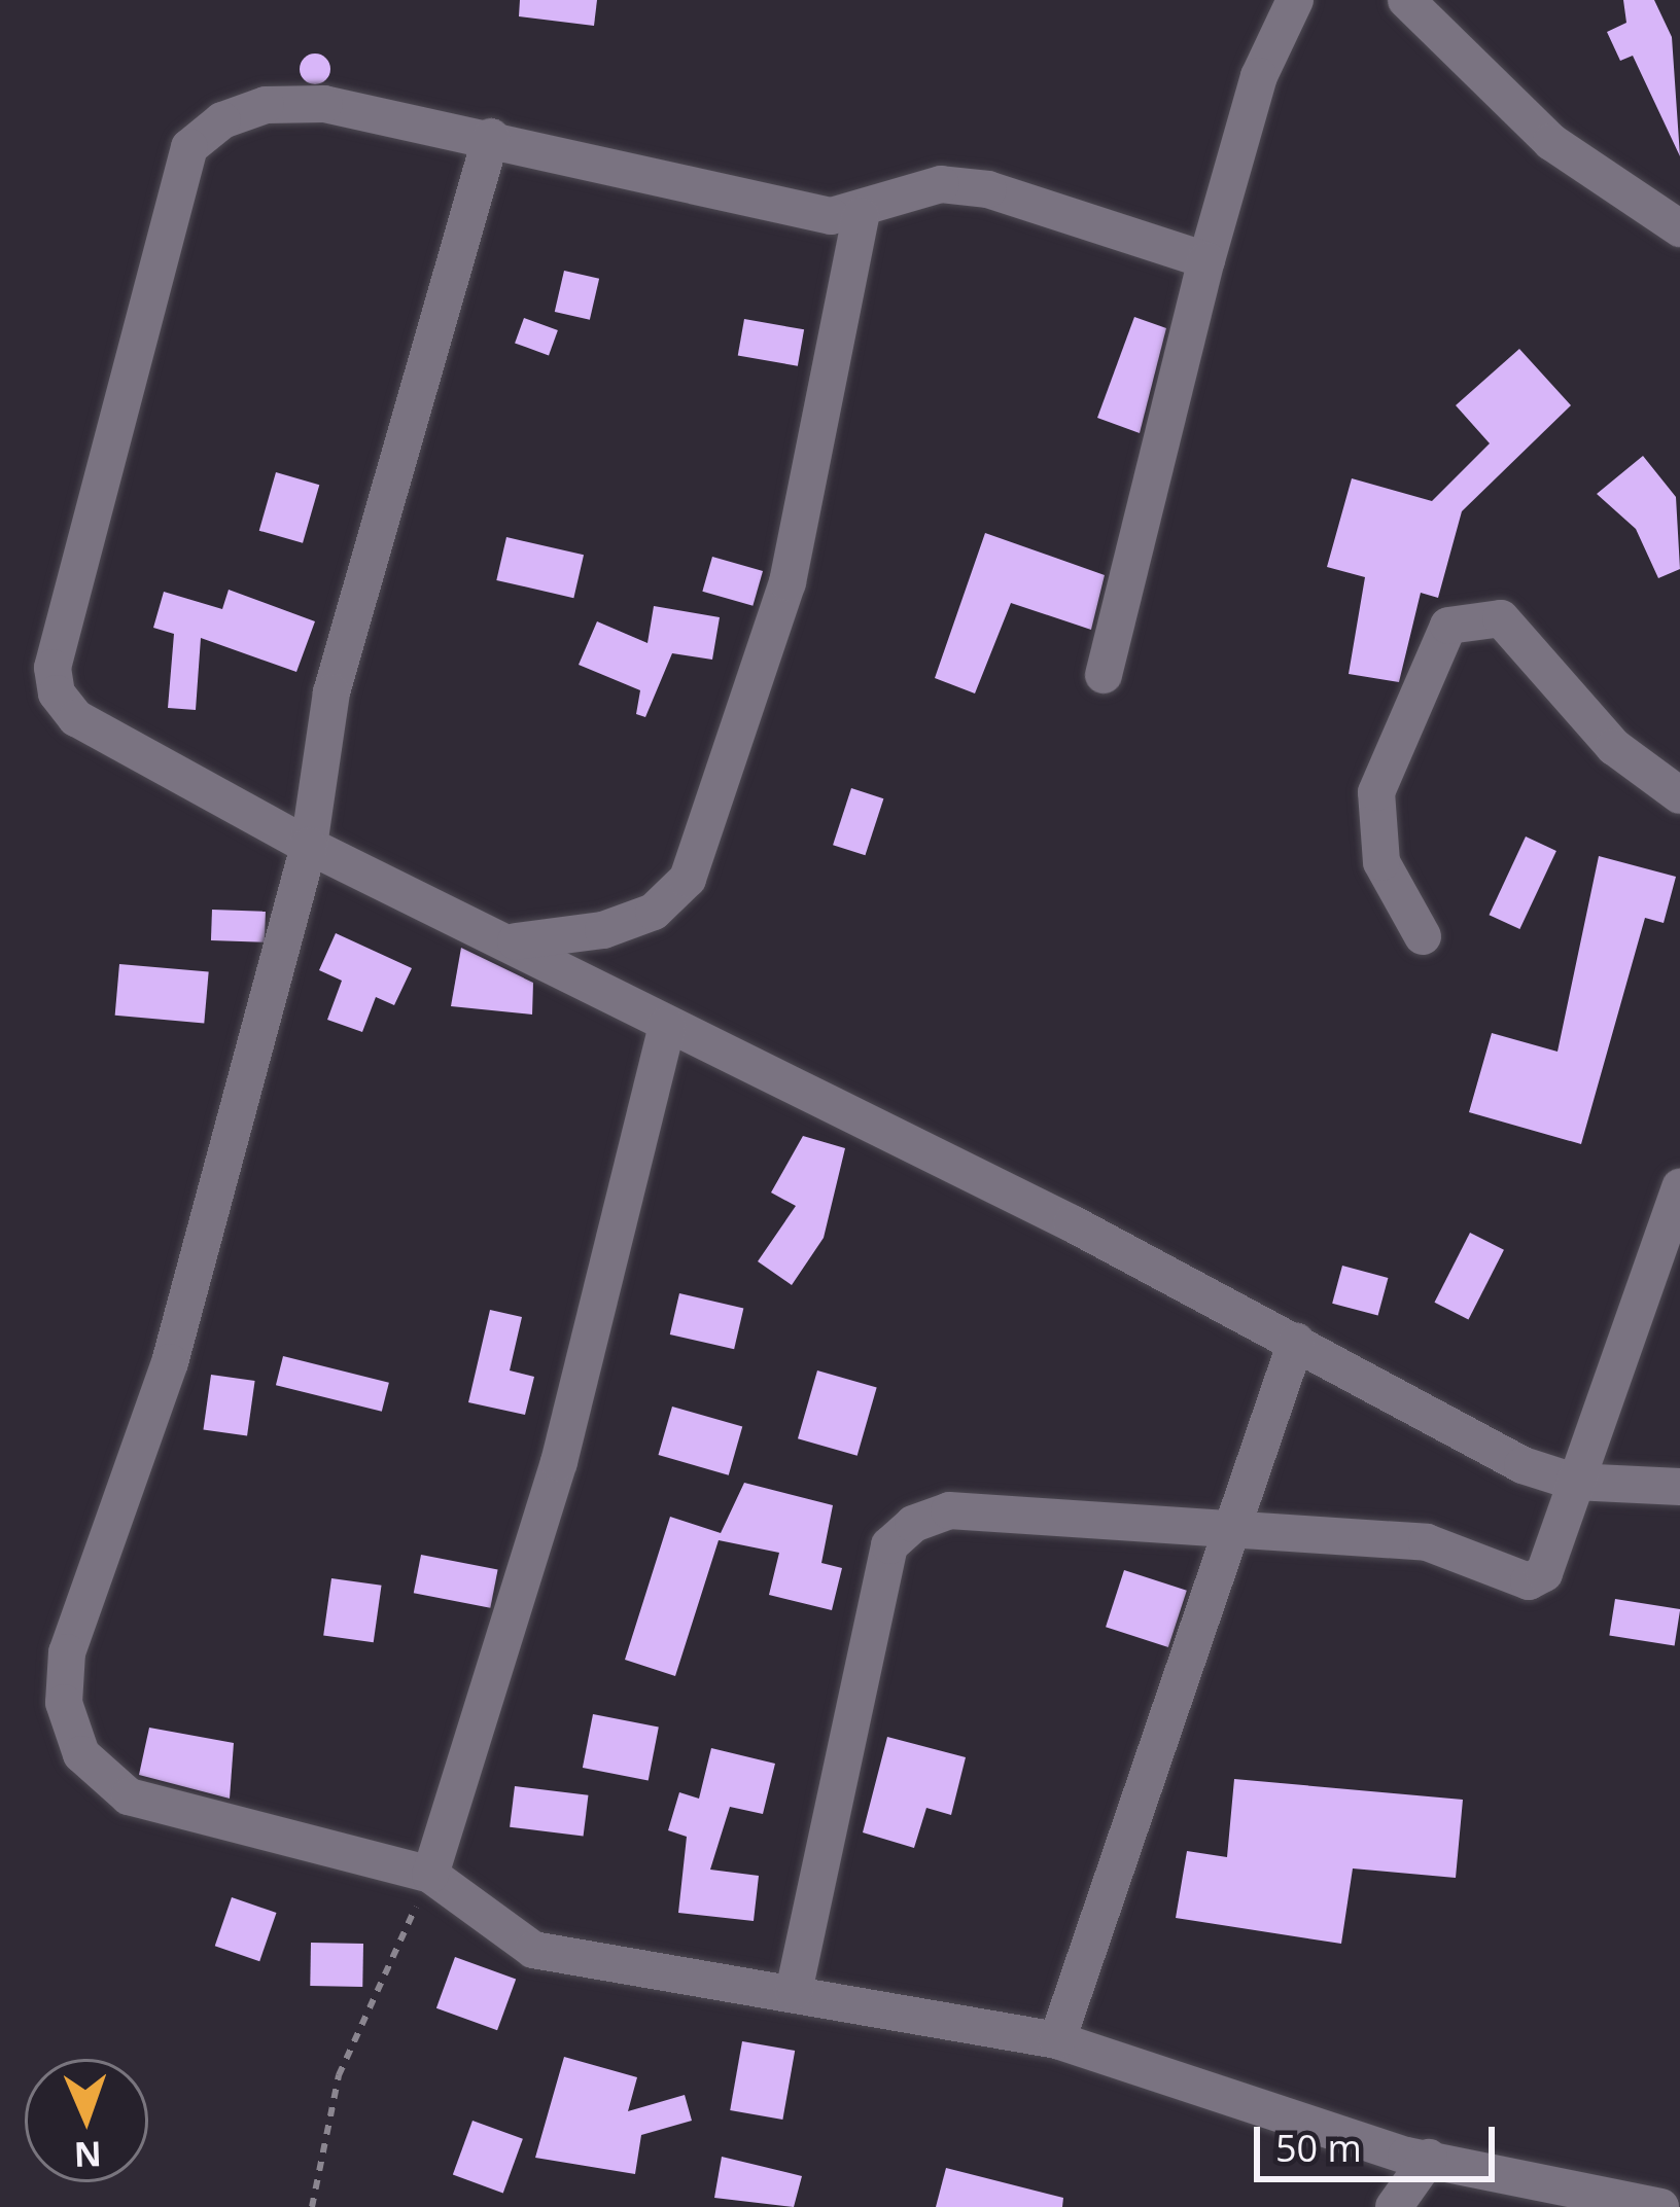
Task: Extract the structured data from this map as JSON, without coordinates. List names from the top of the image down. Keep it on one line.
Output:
{"scale_bar":"50 m","north":"bottom"}
